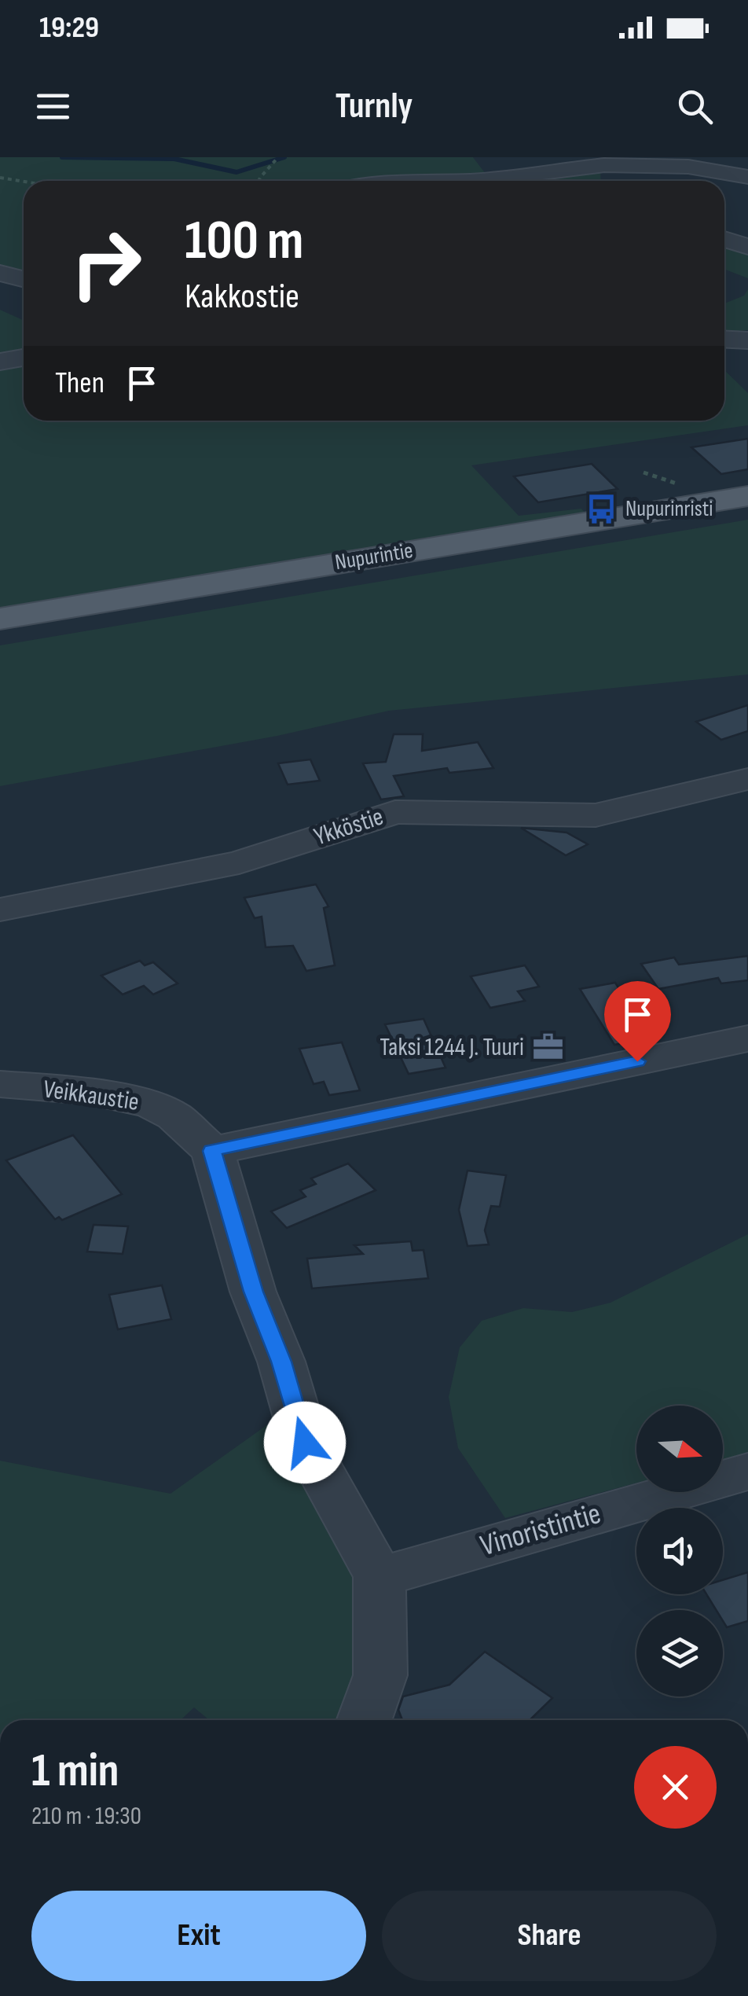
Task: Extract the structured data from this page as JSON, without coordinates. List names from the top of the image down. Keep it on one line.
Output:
{"streets":{"main road":["Nupurintie"],"street":["Ykköstie","Veikkaustie","Vinoristintie"]},"places":{"bus stop":["Nupurinristi"],"office":["Taksi 1244 J. Tuuri"]},"north":"right","page":{"status":"19:29","header":"Turnly","turn":["100 m","Kakkostie"],"then":"Then","heading":["1 min","210 m · 19:30"],"buttons":["Exit","Share"]}}
